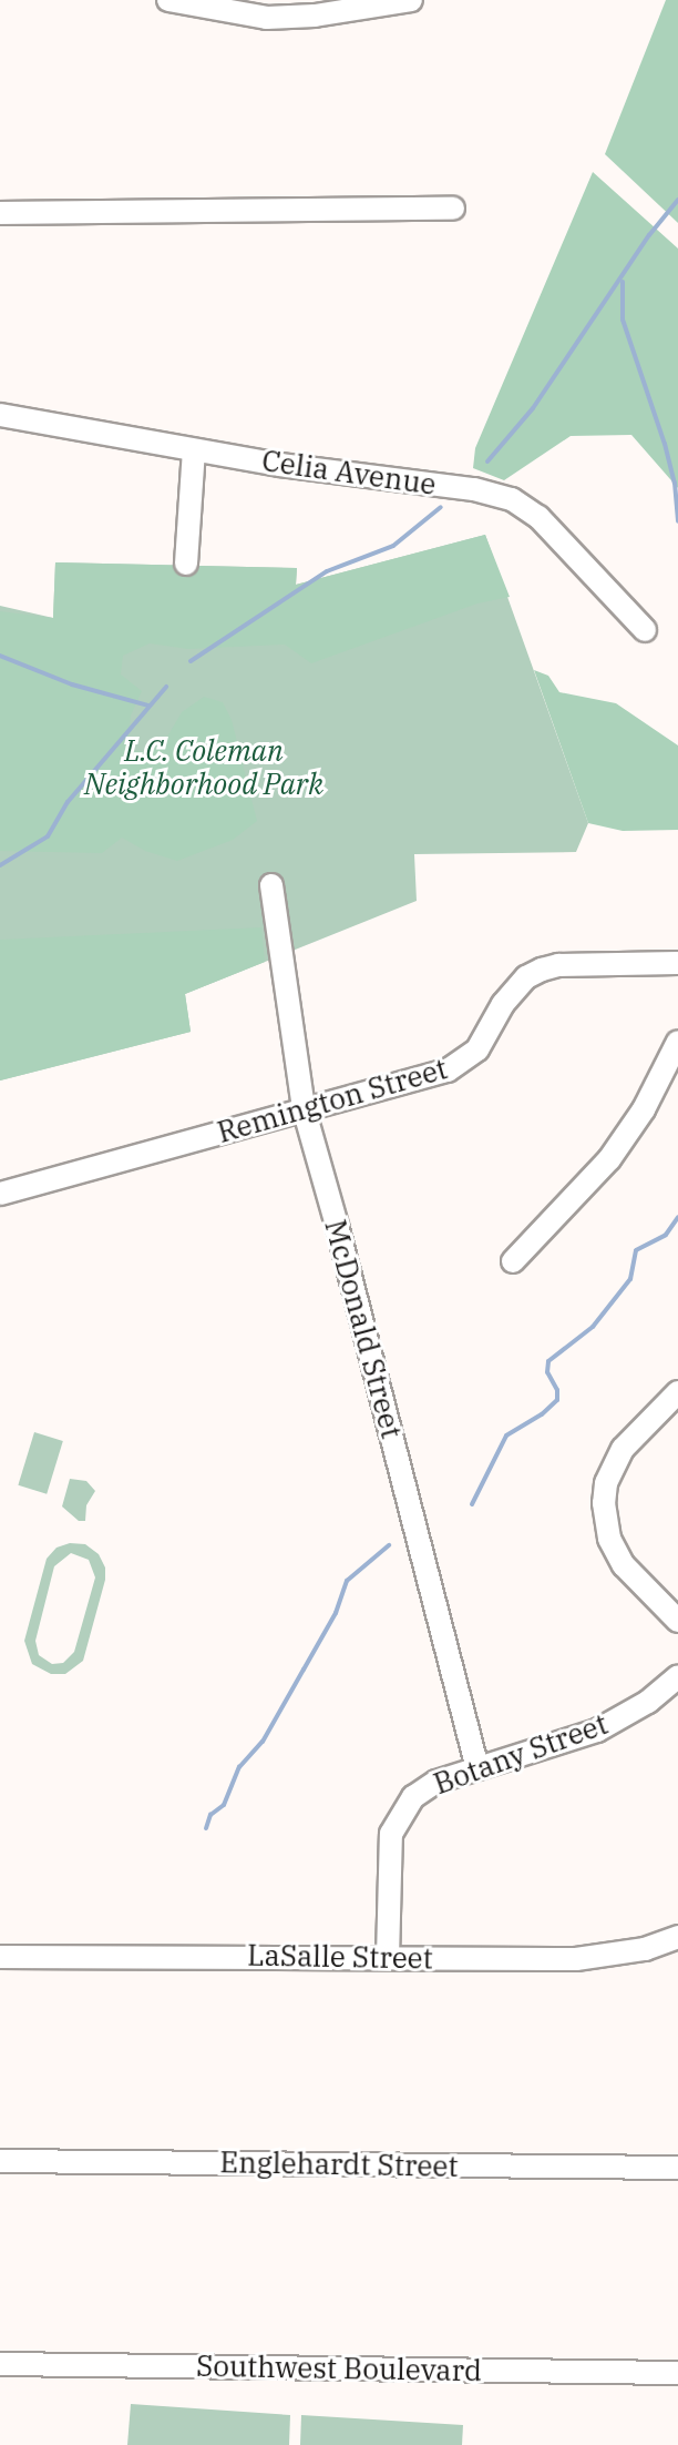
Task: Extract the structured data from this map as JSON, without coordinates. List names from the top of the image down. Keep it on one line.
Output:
{"streets":{"street":["Celia Avenue","Remington Street","McDonald Street","Botany Street","LaSalle Street","Englehardt Street","Southwest Boulevard"]},"crossings":[["Remington Street","McDonald Street"],["McDonald Street","Botany Street"],["Botany Street","LaSalle Street"]],"parks":["L.C. Coleman Neighborhood Park"]}
